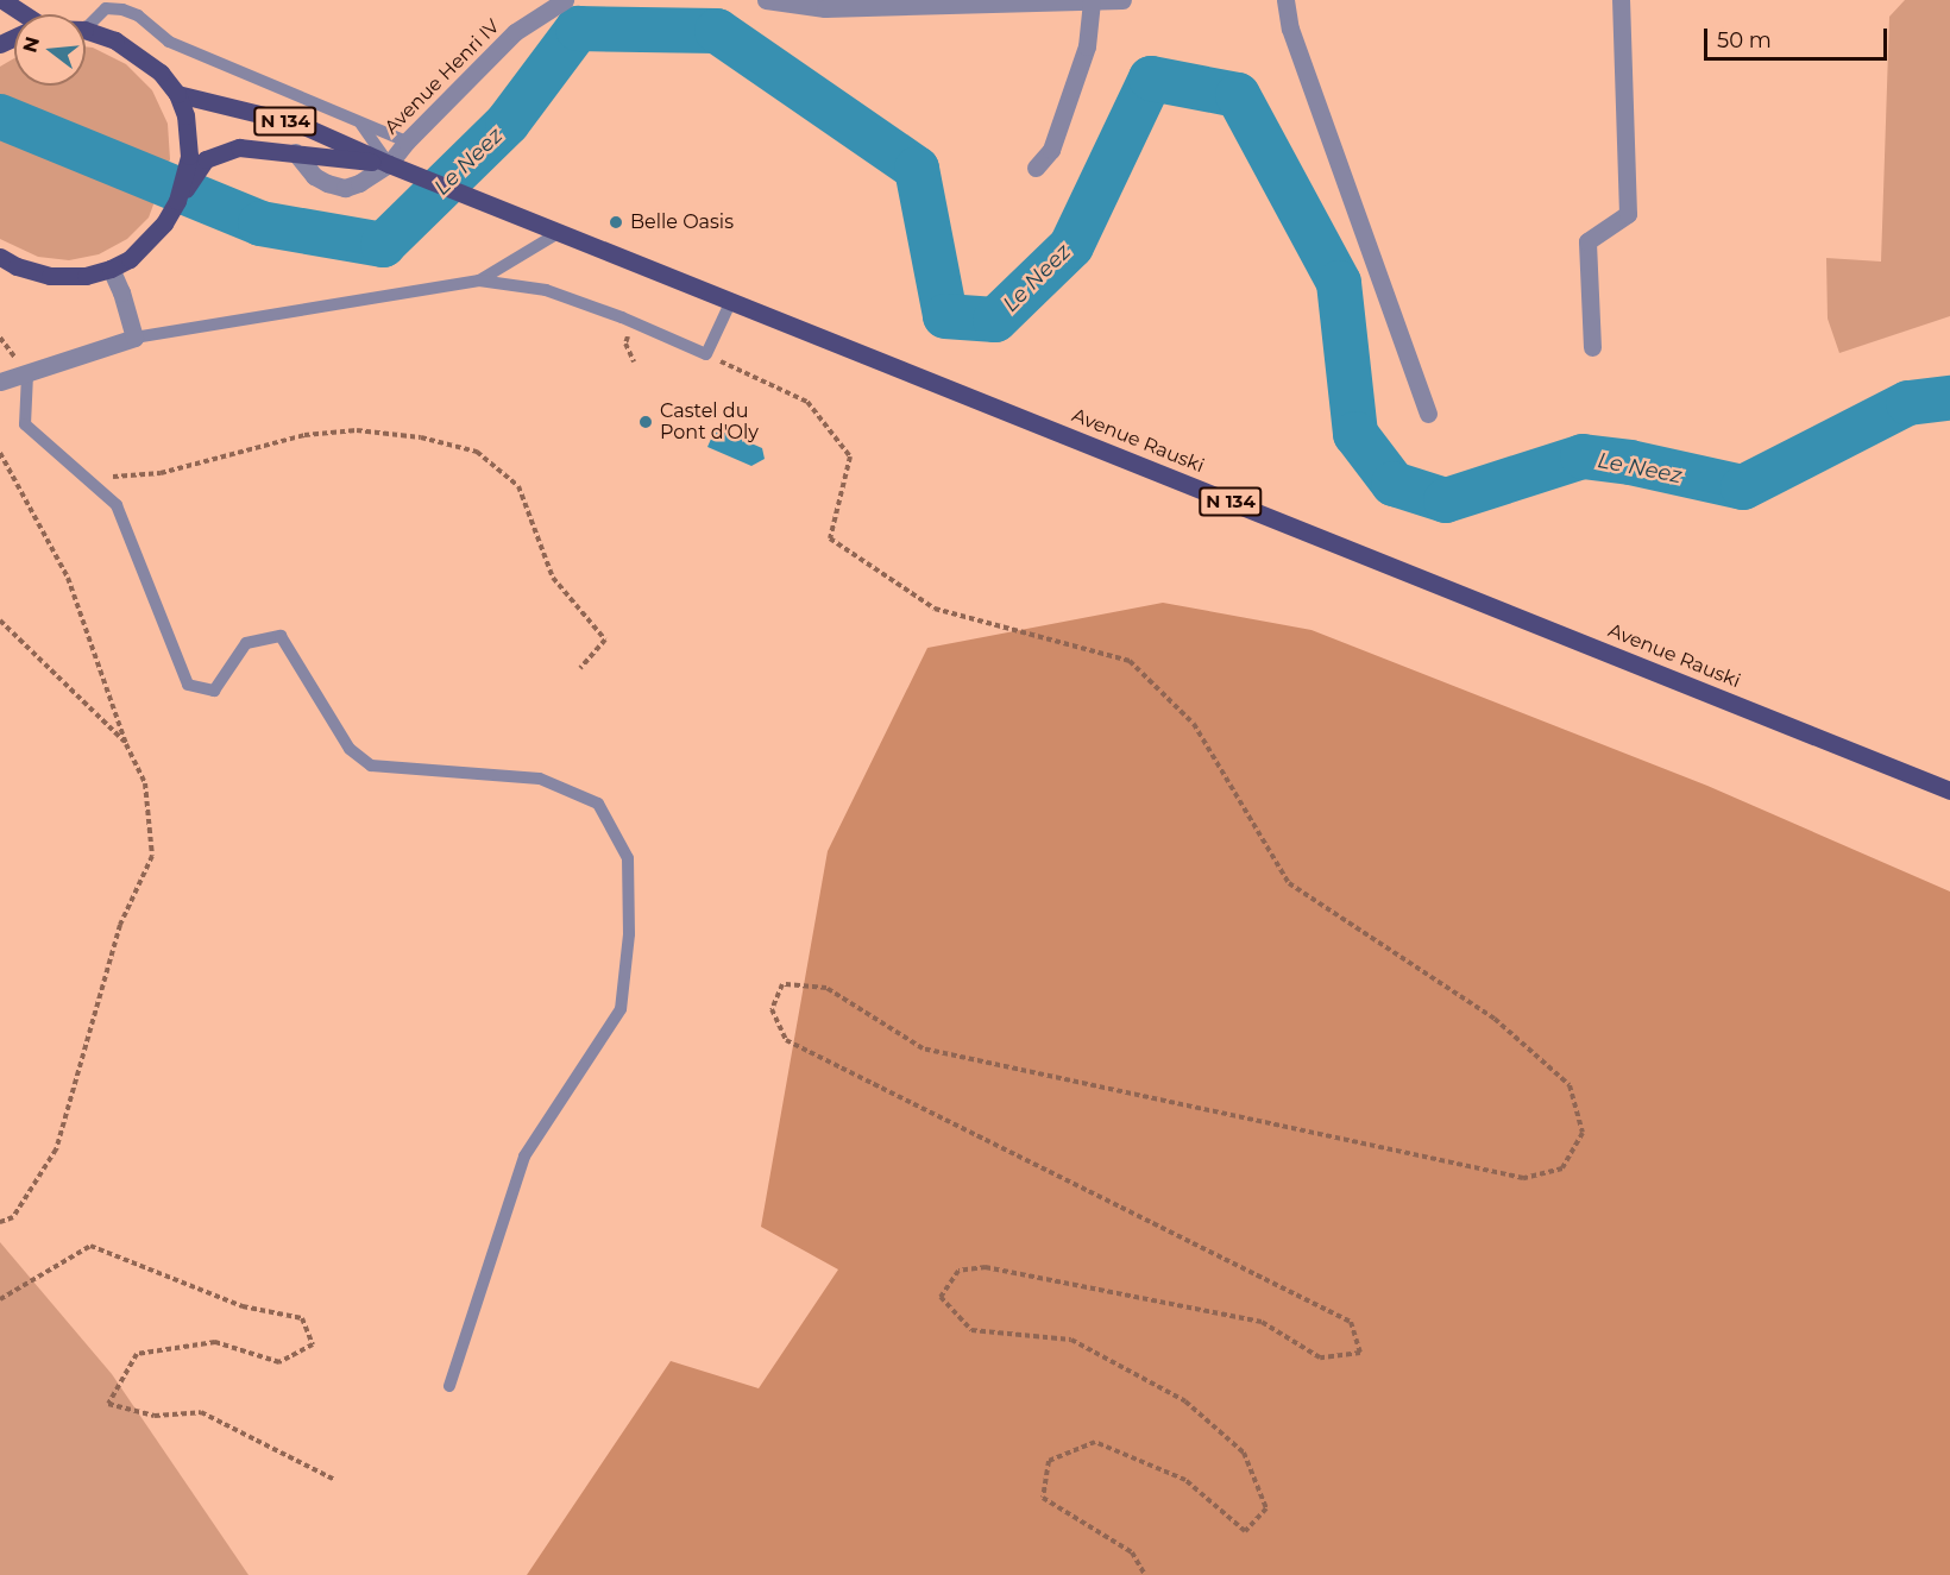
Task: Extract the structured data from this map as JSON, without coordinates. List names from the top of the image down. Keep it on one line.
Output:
{"streets":{"main road":["N 134","Avenue Rauski"],"street":["Avenue Henri IV"]},"crossings":[["Avenue Henri IV","Avenue Rauski"]],"water":["Le Neez"],"places":["Belle Oasis","Castel du Pont d'Oly"],"scale_bar":"50 m","north":"left"}
